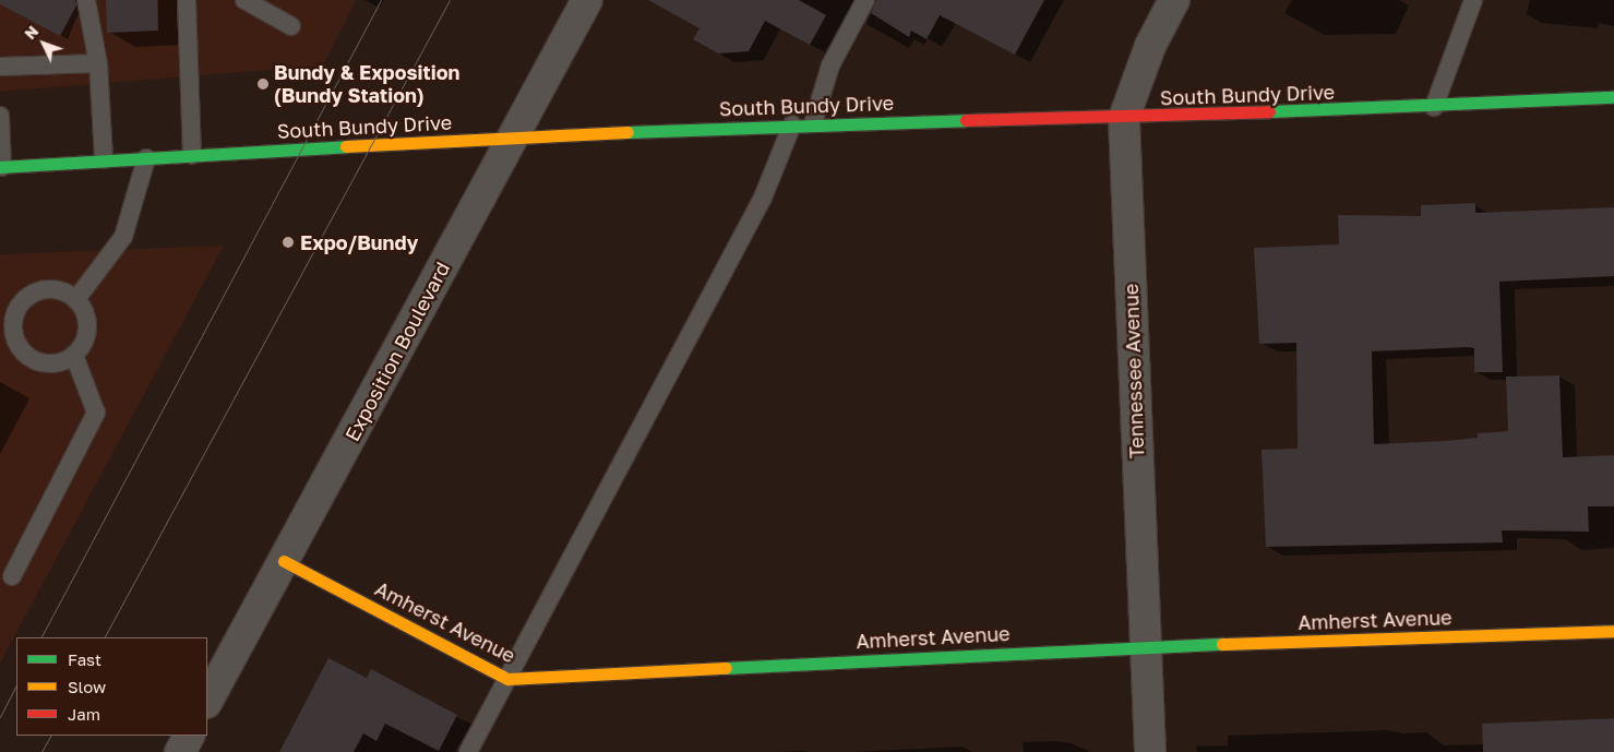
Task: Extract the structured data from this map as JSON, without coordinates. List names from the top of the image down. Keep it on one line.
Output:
{"streets":{"main road":["South Bundy Drive","Amherst Avenue"],"street":["Exposition Boulevard","Tennessee Avenue"]},"crossings":[["South Bundy Drive","Exposition Boulevard"],["South Bundy Drive","Tennessee Avenue"],["Exposition Boulevard","Amherst Avenue"],["Tennessee Avenue","Amherst Avenue"]],"places":["Bundy & Exposition (Bundy Station)","Expo/Bundy"],"legend":["Fast","Slow","Jam"],"north":"top left"}
